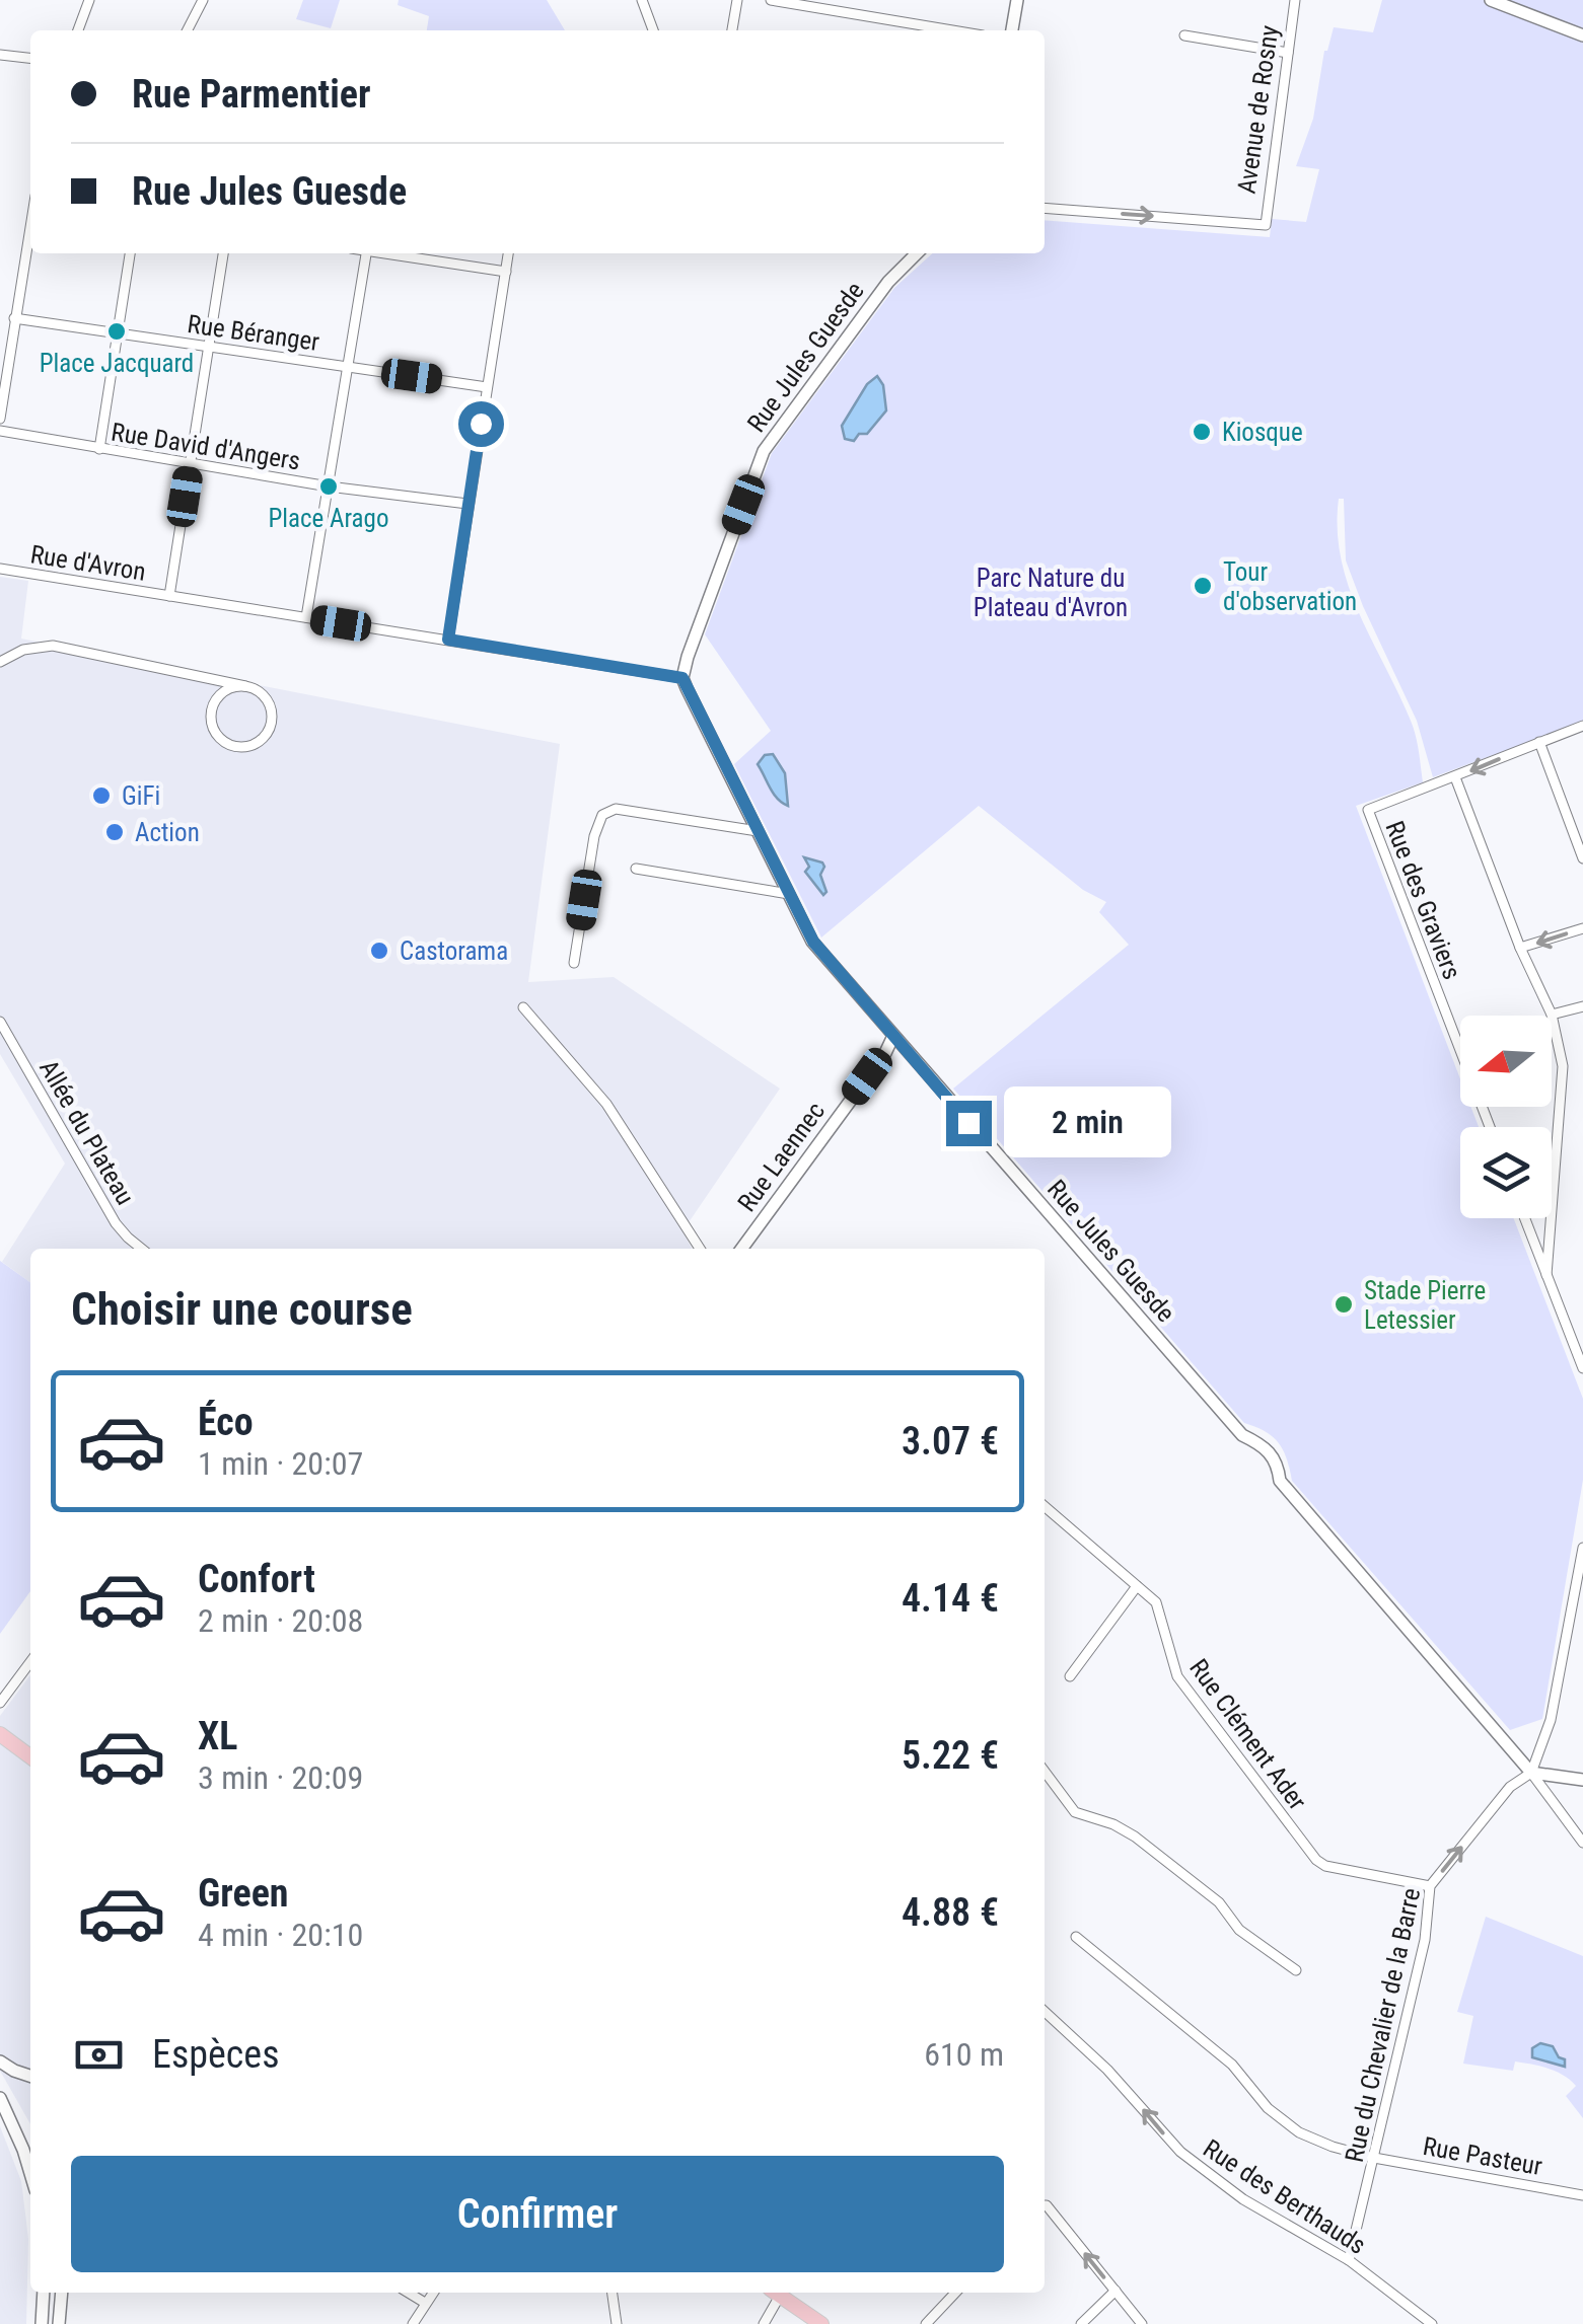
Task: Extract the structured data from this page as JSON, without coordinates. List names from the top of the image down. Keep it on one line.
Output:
{"streets":{"street":["Avenue de Rosny","Rue Béranger","Rue Jules Guesde","Rue David d'Angers","Rue d'Avron","Rue des Graviers","Allée du Plateau","Rue Laennec","Rue Clément Ader","Rue du Chevalier de la Barre","Rue Pasteur","Rue des Berthauds"]},"crossings":[["Rue Jules Guesde","Rue d'Avron"],["Rue Jules Guesde","Rue Laennec"],["Rue Jules Guesde","Rue du Chevalier de la Barre"],["Rue Clément Ader","Rue du Chevalier de la Barre"],["Rue du Chevalier de la Barre","Rue Pasteur"],["Rue du Chevalier de la Barre","Rue des Berthauds"]],"one_way":["Rue des Berthauds"],"parks":["Parc Nature du Plateau d'Avron"],"places":["Place Jacquard","Kiosque","Place Arago","Tour d'observation","GiFi","Action","Castorama","Stade Pierre Letessier"],"north":"left","page":{"banner":["Rue Parmentier","Rue Jules Guesde"],"bubble":"2 min","heading":"Choisir une course","list":[{"name":"Éco","note":"1 min · 20:07","value":"3.07 €"},{"name":"Confort","note":"2 min · 20:08","value":"4.14 €"},{"name":"XL","note":"3 min · 20:09","value":"5.22 €"},{"name":"Green","note":"4 min · 20:10","value":"4.88 €"}],"pay":["Espèces","610 m"],"buttons":"Confirmer"}}
